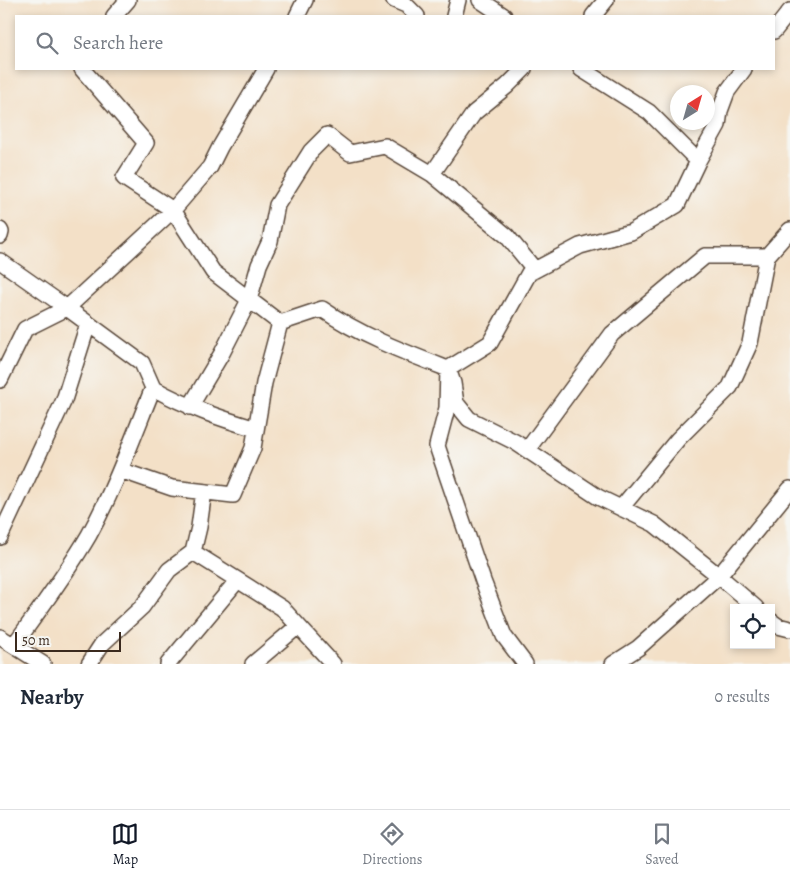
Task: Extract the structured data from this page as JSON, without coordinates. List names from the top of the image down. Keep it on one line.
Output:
{"scale_bar":"50 m","north":"top right","page":{"search":"Search here","scale":"50 m","heading":["Nearby","0 results"],"nav":["Map","Directions","Saved"]}}
